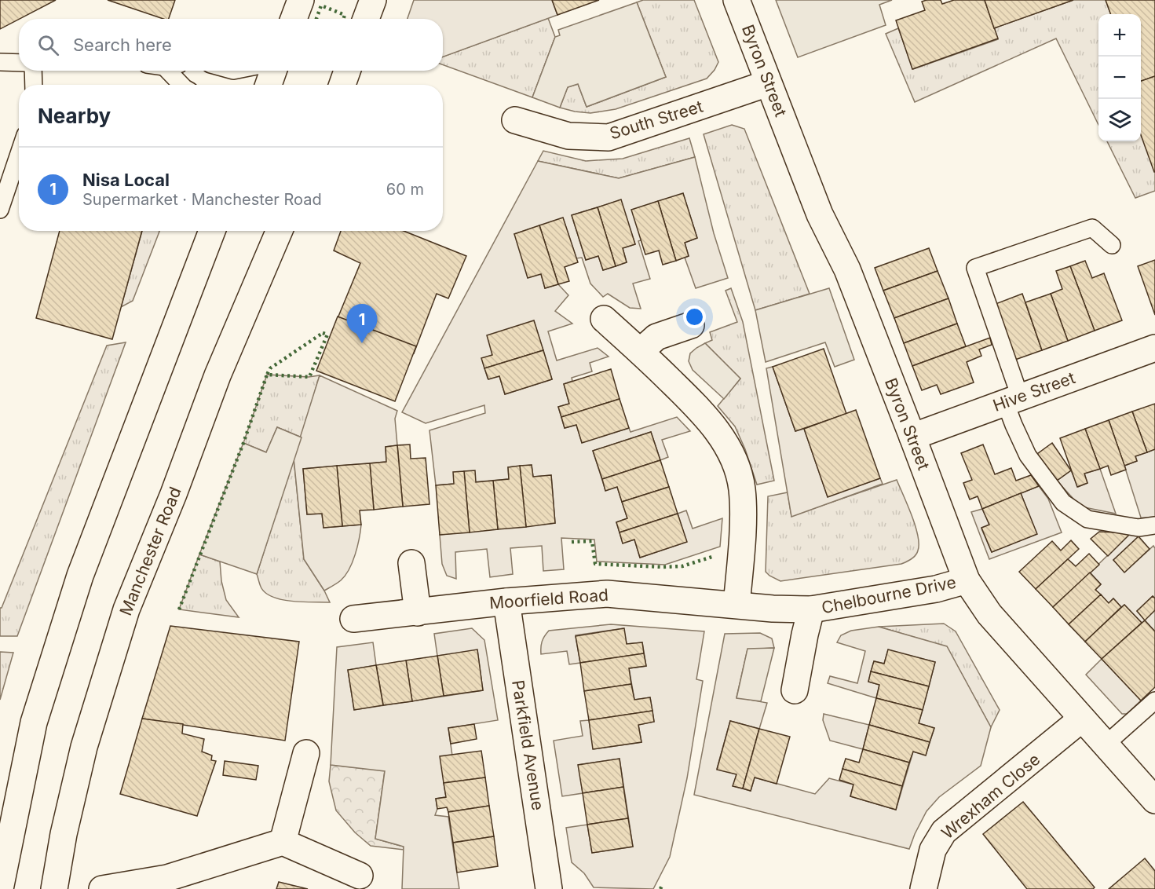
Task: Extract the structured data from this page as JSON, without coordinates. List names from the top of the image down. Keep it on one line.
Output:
{"streets":{"main road":["Byron Street","South Street","Hive Street","Manchester Road","Chelbourne Drive","Moorfield Road","Parkfield Avenue","Wrexham Close"]},"crossings":[["Byron Street","South Street"],["Byron Street","Hive Street"],["Byron Street","Chelbourne Drive"],["Byron Street","Wrexham Close"],["Chelbourne Drive","Moorfield Road"],["Moorfield Road","Parkfield Avenue"]],"page":{"map_buttons":["+","−"],"search":"Search here","heading":"Nearby","list":[{"mark":"1","name":"Nisa Local","note":"Supermarket · Manchester Road","value":"60 m"}],"pins":"1"}}
